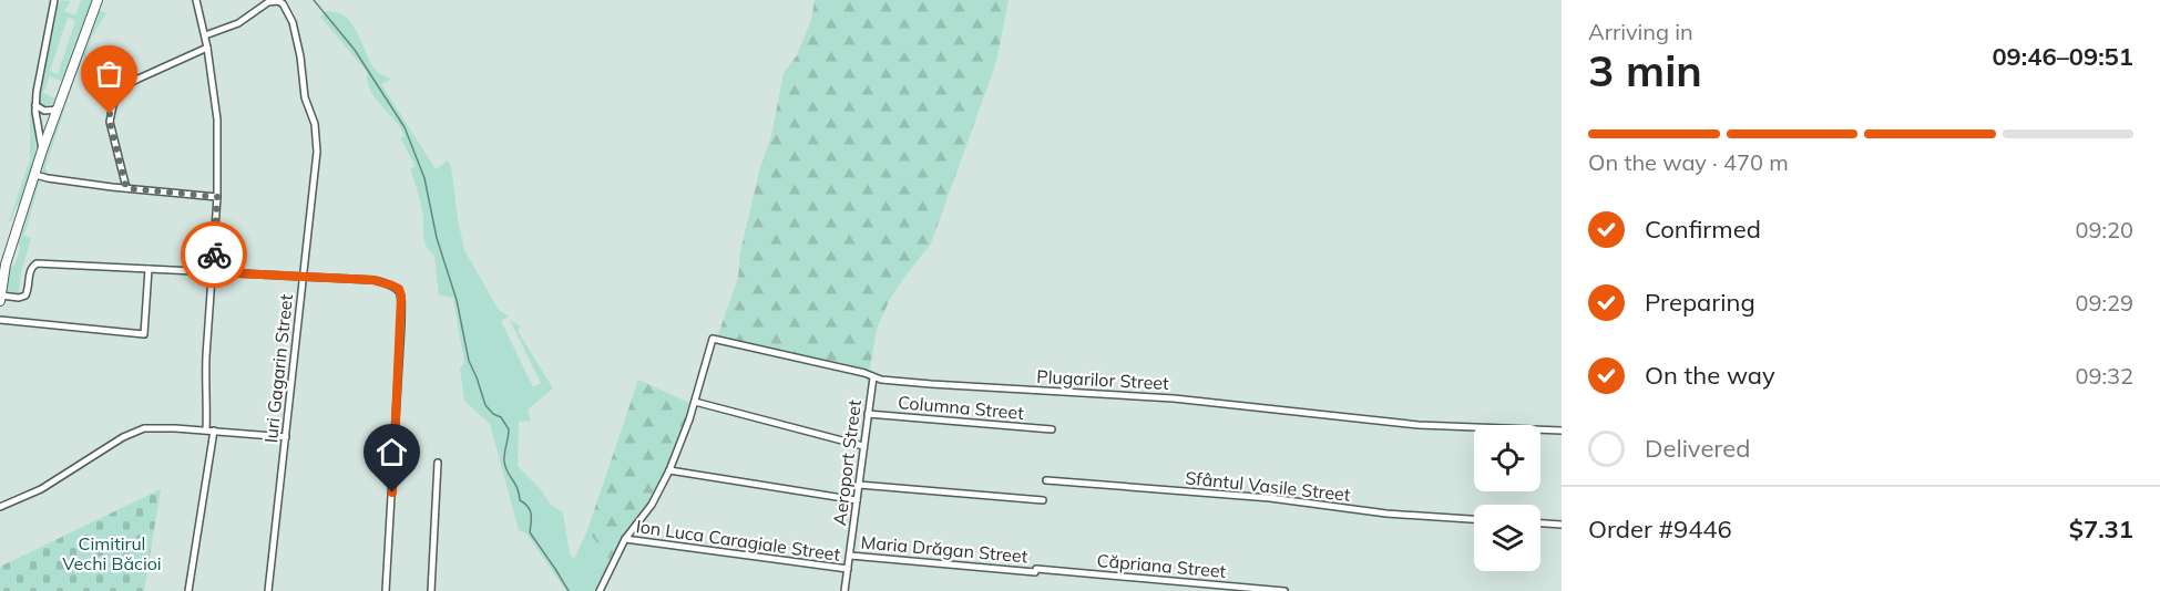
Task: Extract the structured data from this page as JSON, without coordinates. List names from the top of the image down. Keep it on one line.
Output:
{"streets":{"street":["Iuri Gagarin Street","Plugarilor Street","Columna Street","Aeroport Street","Sfântul Vasile Street","Ion Luca Caragiale Street","Maria Drăgan Street","Căpriana Street"]},"crossings":[["Plugarilor Street","Aeroport Street"],["Columna Street","Aeroport Street"],["Aeroport Street","Ion Luca Caragiale Street"],["Aeroport Street","Maria Drăgan Street"],["Maria Drăgan Street","Căpriana Street"]],"parks":["Cimitirul Vechi Băcioi"],"page":{"heading":["3 min","Arriving in","09:46–09:51"],"panel":["Order #9446","$7.31"],"bar":"On the way · 470 m","list":[["Confirmed","09:20"],["Preparing","09:29"],["On the way","09:32"],"Delivered"]}}
